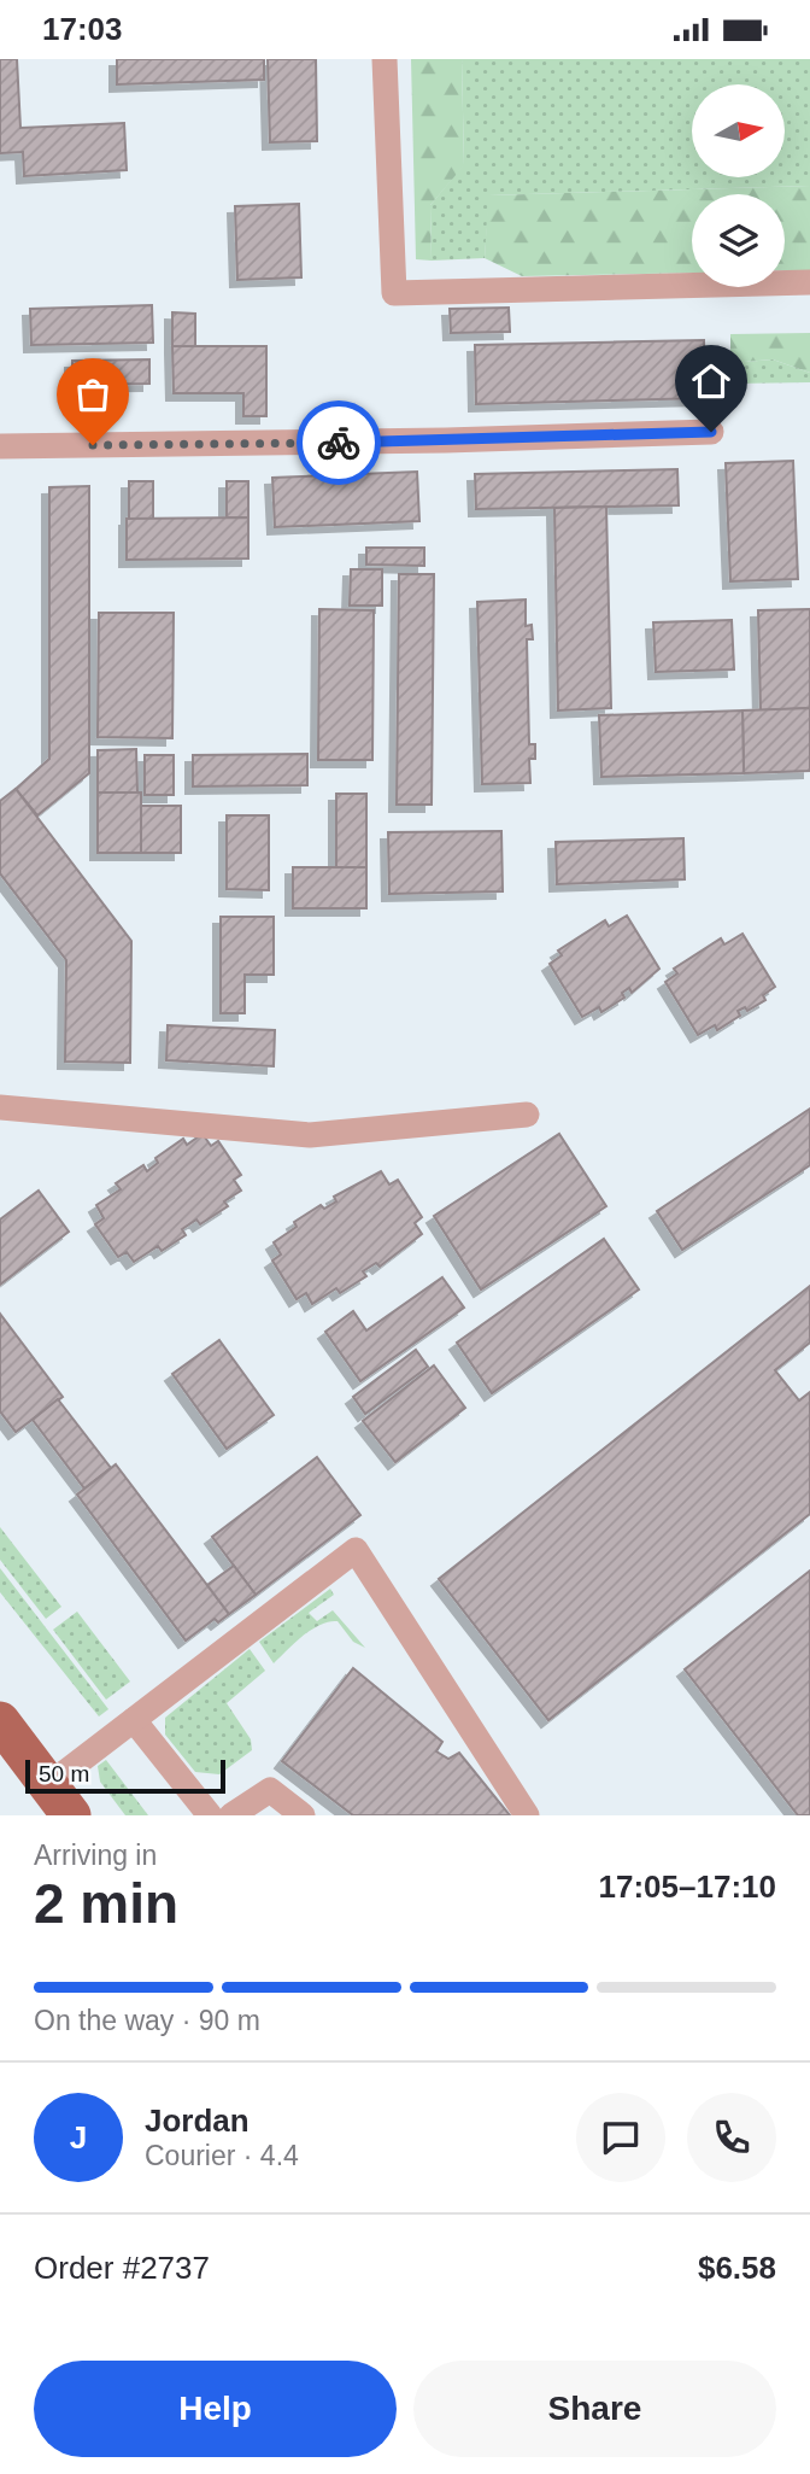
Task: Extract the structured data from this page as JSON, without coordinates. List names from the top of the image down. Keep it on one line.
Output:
{"scale_bar":"50 m","north":"right","page":{"status":"17:03","scale":"50 m","heading":["2 min","Arriving in","17:05–17:10"],"panel":["Jordan","Courier · 4.4","Order #2737","$6.58"],"bar":"On the way · 90 m","round":"J","buttons":["Help","Share"]}}
